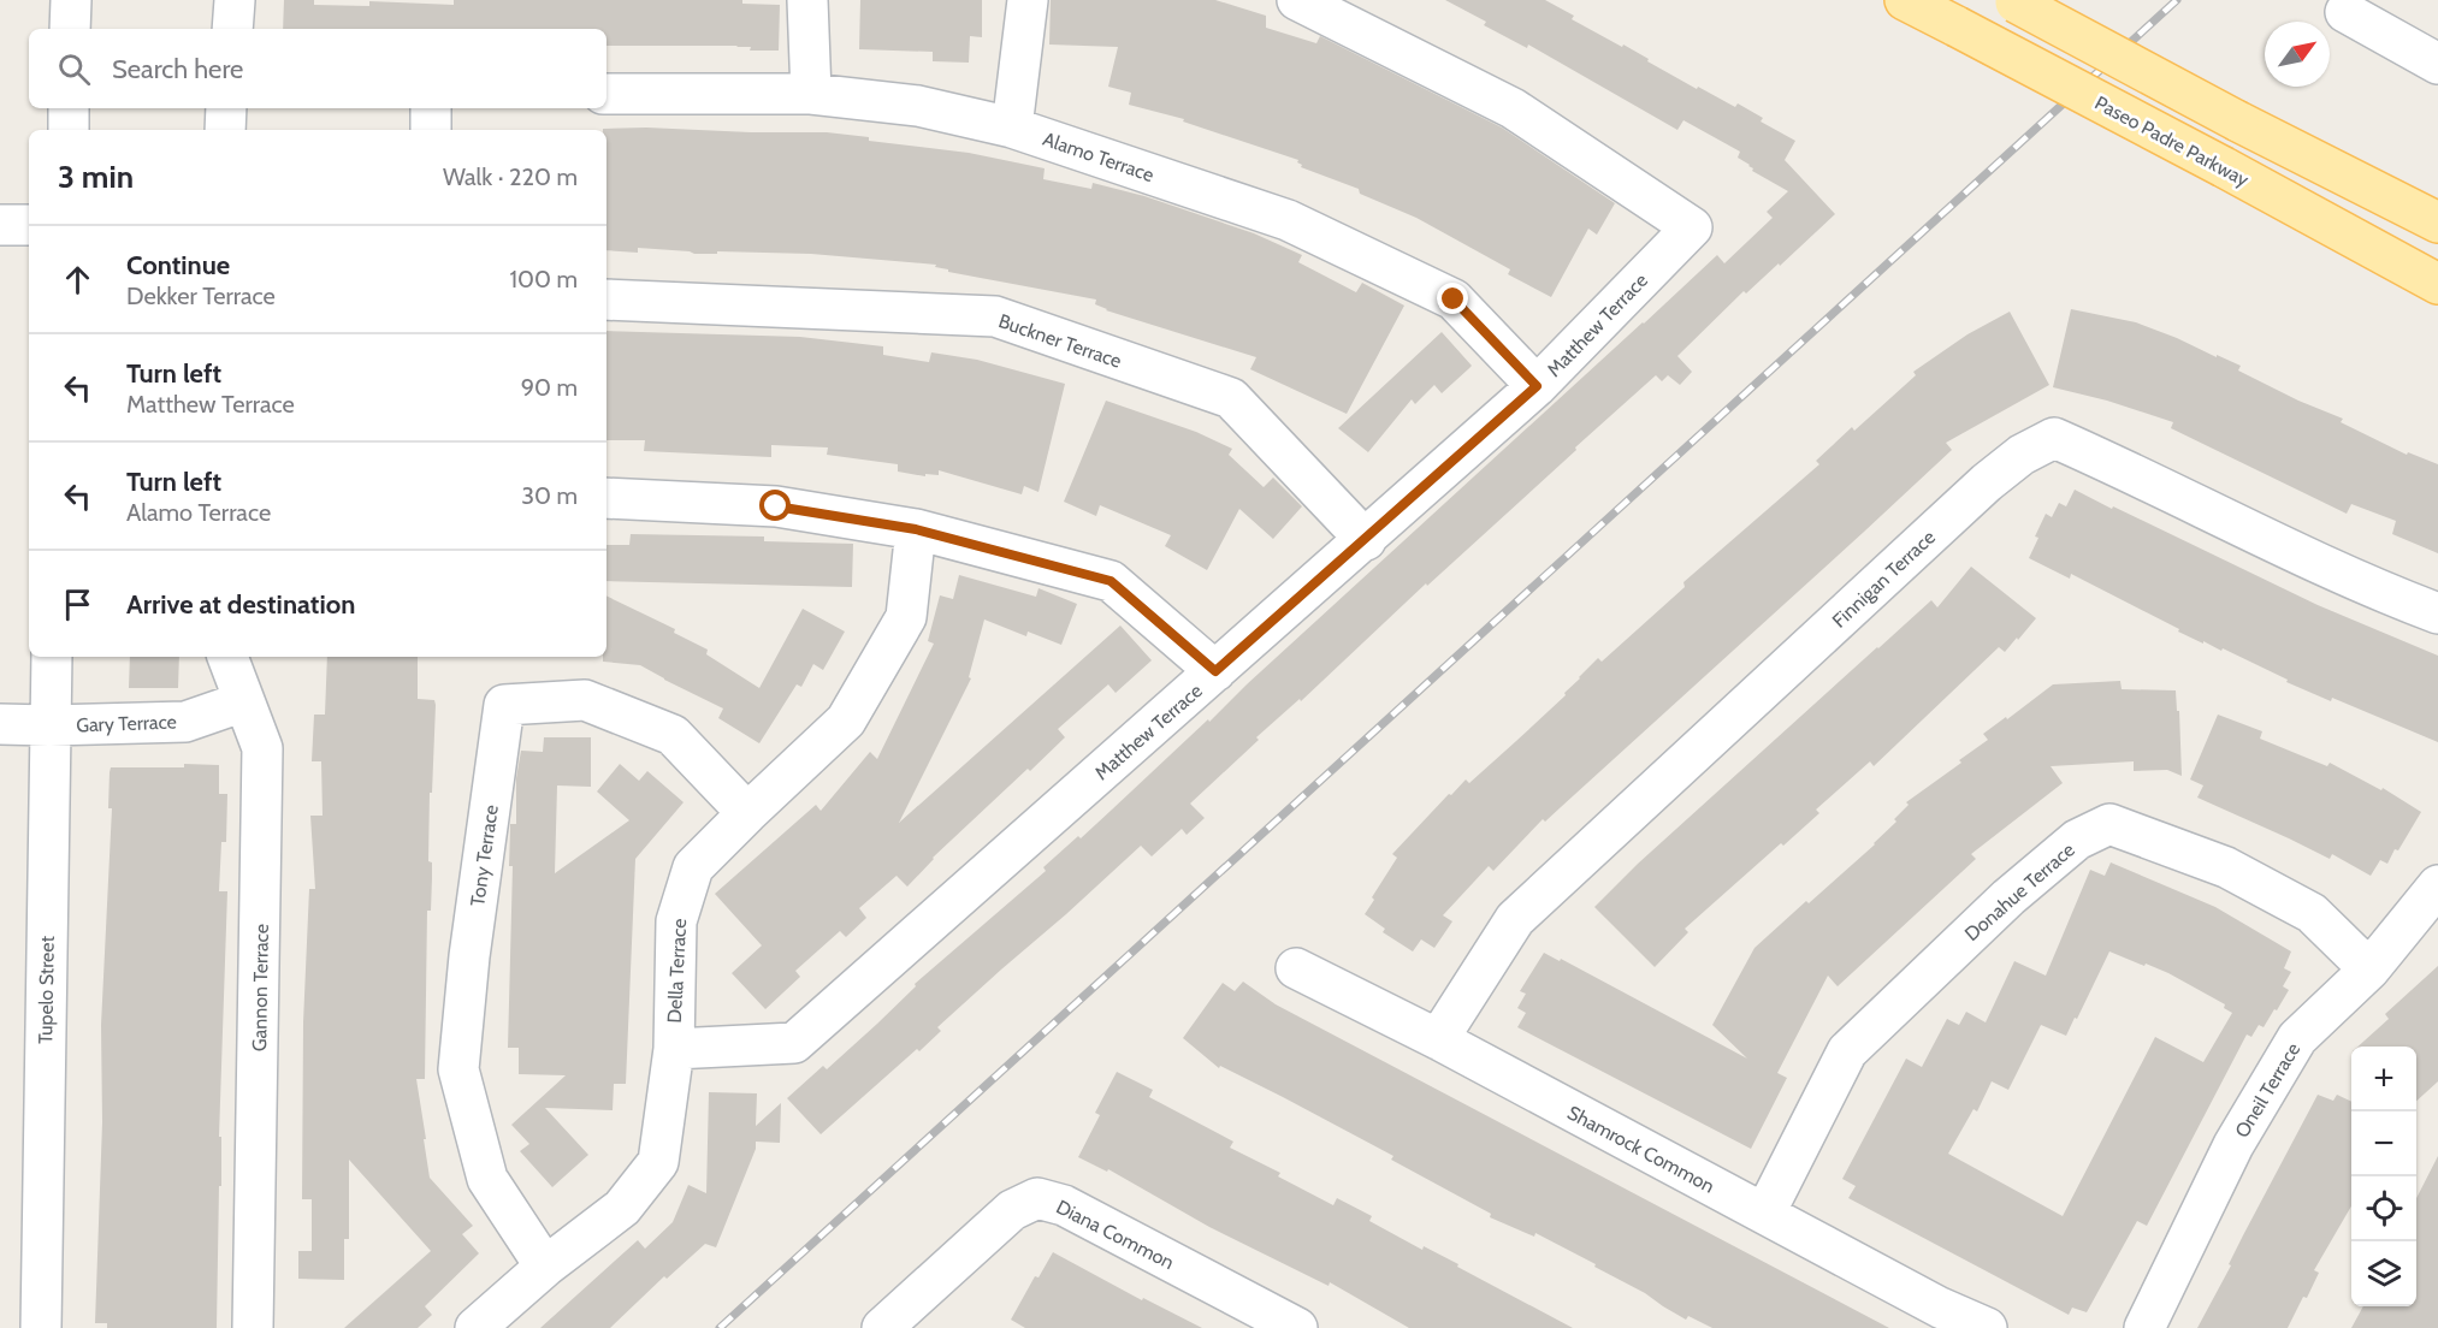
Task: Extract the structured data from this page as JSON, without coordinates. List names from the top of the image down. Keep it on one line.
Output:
{"streets":{"main road":["Paseo Padre Parkway"],"street":["Alamo Terrace","Matthew Terrace","Buckner Terrace","Finnigan Terrace","Gary Terrace","Tony Terrace","Donahue Terrace","Della Terrace","Gannon Terrace","Tupelo Street","Oneil Terrace","Shamrock Common","Diana Common"]},"crossings":[["Alamo Terrace","Matthew Terrace"],["Matthew Terrace","Buckner Terrace"],["Matthew Terrace","Della Terrace"],["Finnigan Terrace","Shamrock Common"],["Gary Terrace","Gannon Terrace"],["Gary Terrace","Tupelo Street"],["Tony Terrace","Della Terrace"],["Donahue Terrace","Oneil Terrace"],["Donahue Terrace","Shamrock Common"]],"north":"top right","page":{"search":"Search here","heading":["3 min","Walk · 220 m"],"list":[["Continue","Dekker Terrace","100 m"],["Turn left","Matthew Terrace","90 m"],["Turn left","Alamo Terrace","30 m"],"Arrive at destination"],"map_buttons":["+","−"]}}
